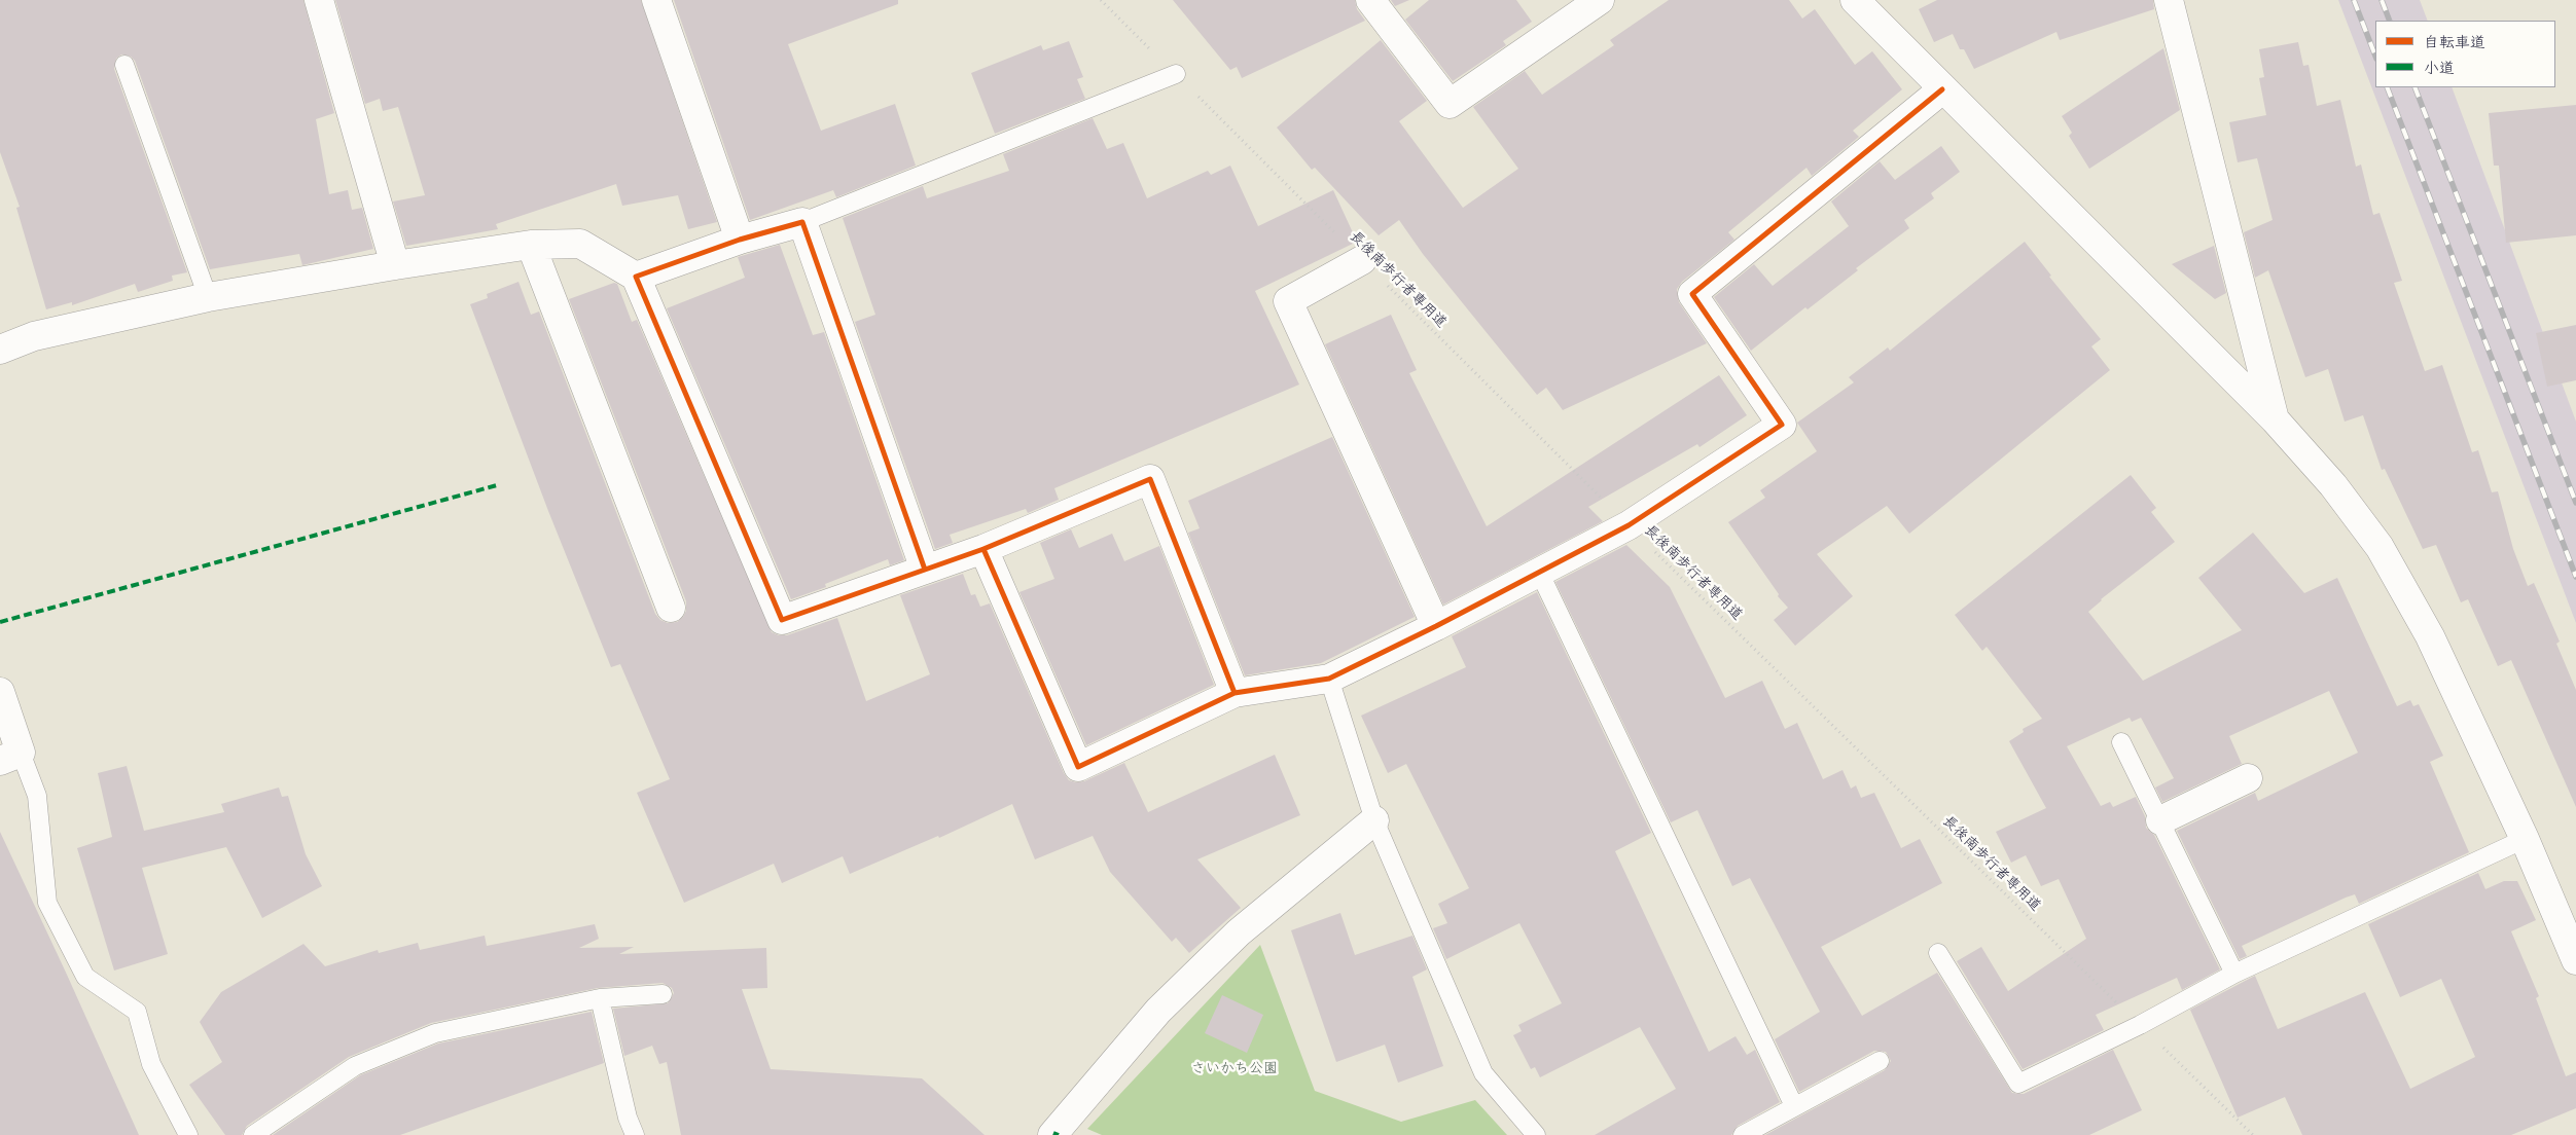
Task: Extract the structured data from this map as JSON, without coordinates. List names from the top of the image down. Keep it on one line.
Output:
{"streets":{"cycle path":["長後南歩行者専用道"]},"parks":["さいかち公園"],"legend":["自転車道","小道"]}
